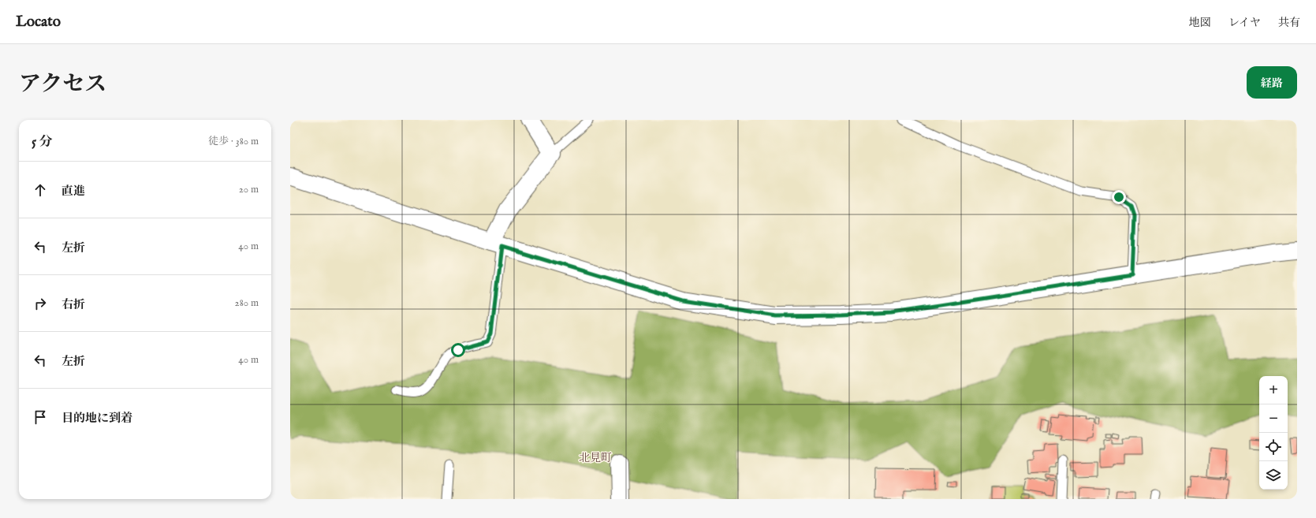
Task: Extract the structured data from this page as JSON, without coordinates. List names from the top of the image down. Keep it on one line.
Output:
{"districts":["北見町"],"page":{"header":"Locato","nav":["地図","レイヤ","共有"],"title":"アクセス","buttons":"経路","heading":["5 分","徒歩 · 380 m"],"list":[["直進","20 m"],["左折","40 m"],["右折","280 m"],["左折","40 m"],"目的地に到着"],"map_buttons":["+","−"]}}
